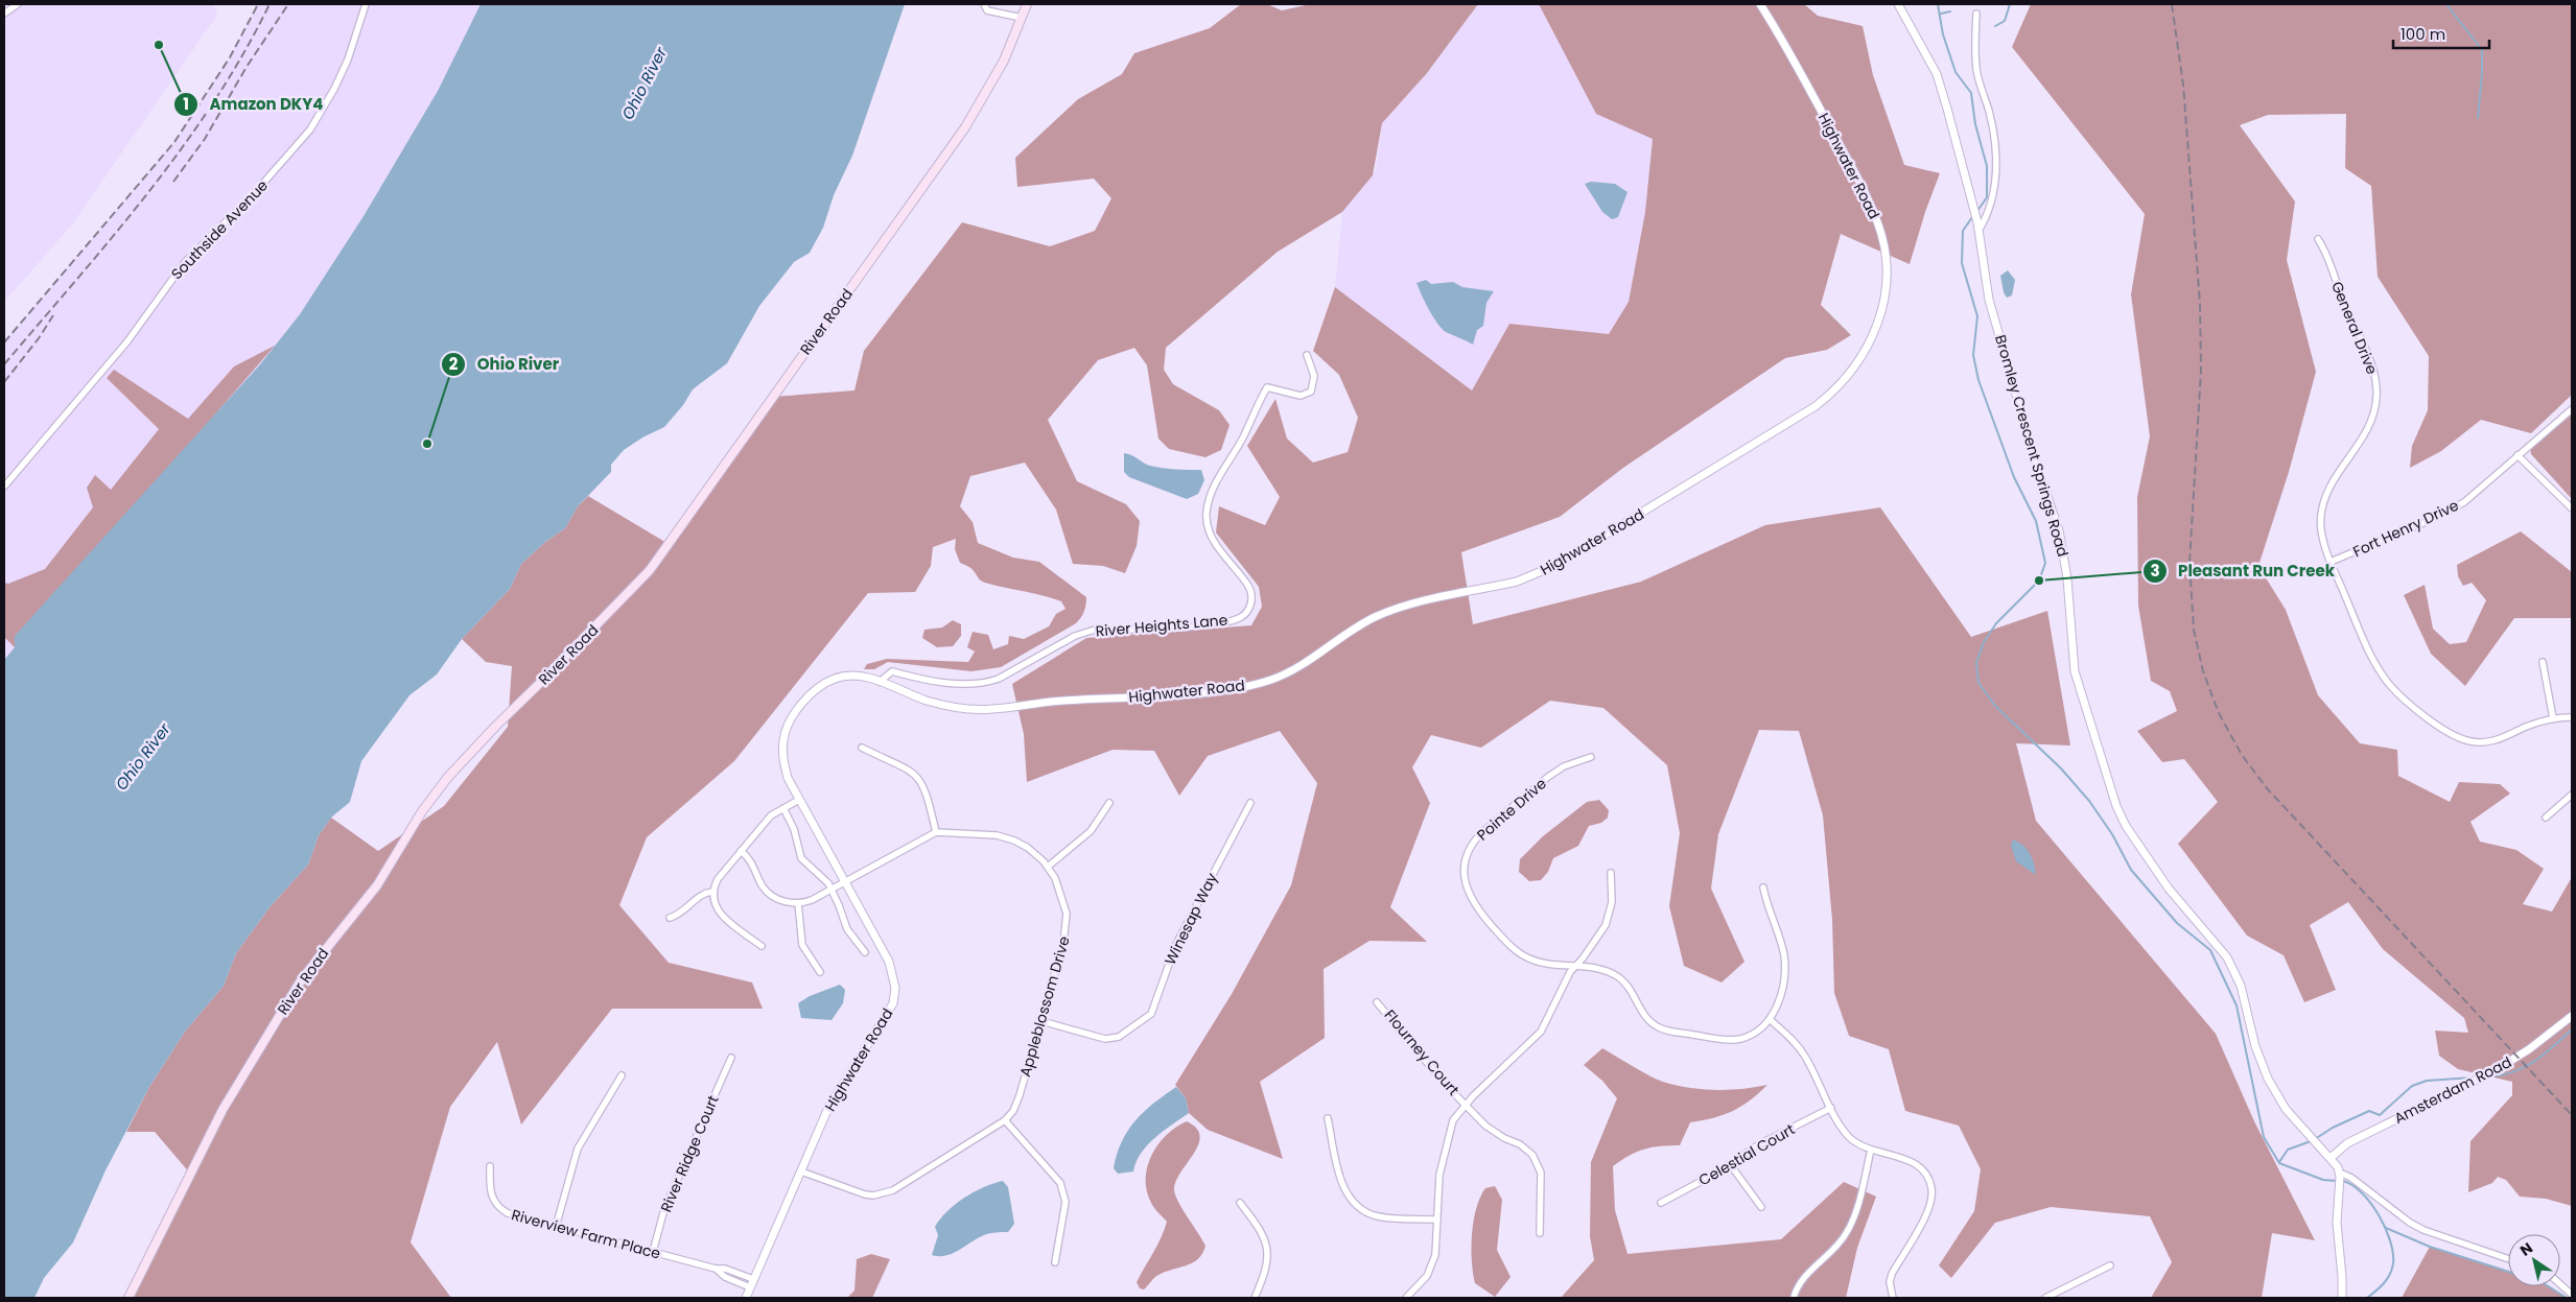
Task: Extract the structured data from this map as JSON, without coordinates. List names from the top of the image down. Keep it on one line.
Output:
{"streets":{"main road":["River Road"],"street":["Highwater Road","Southside Avenue","General Drive","Bromley Crescent Springs Road","Fort Henry Drive","River Heights Lane","Pointe Drive","Winesap Way","Appleblossom Drive","Flourney Court","Amsterdam Road","River Ridge Court","Celestial Court","Riverview Farm Place"]},"crossings":[["Highwater Road","River Heights Lane"],["Highwater Road","Appleblossom Drive"],["Highwater Road","Riverview Farm Place"],["General Drive","Fort Henry Drive"],["Bromley Crescent Springs Road","Amsterdam Road"],["Winesap Way","Appleblossom Drive"],["River Ridge Court","Riverview Farm Place"]],"water":["Ohio River"],"places":["Amazon DKY4","Ohio River","Pleasant Run Creek"],"scale_bar":"100 m","north":"top left"}
